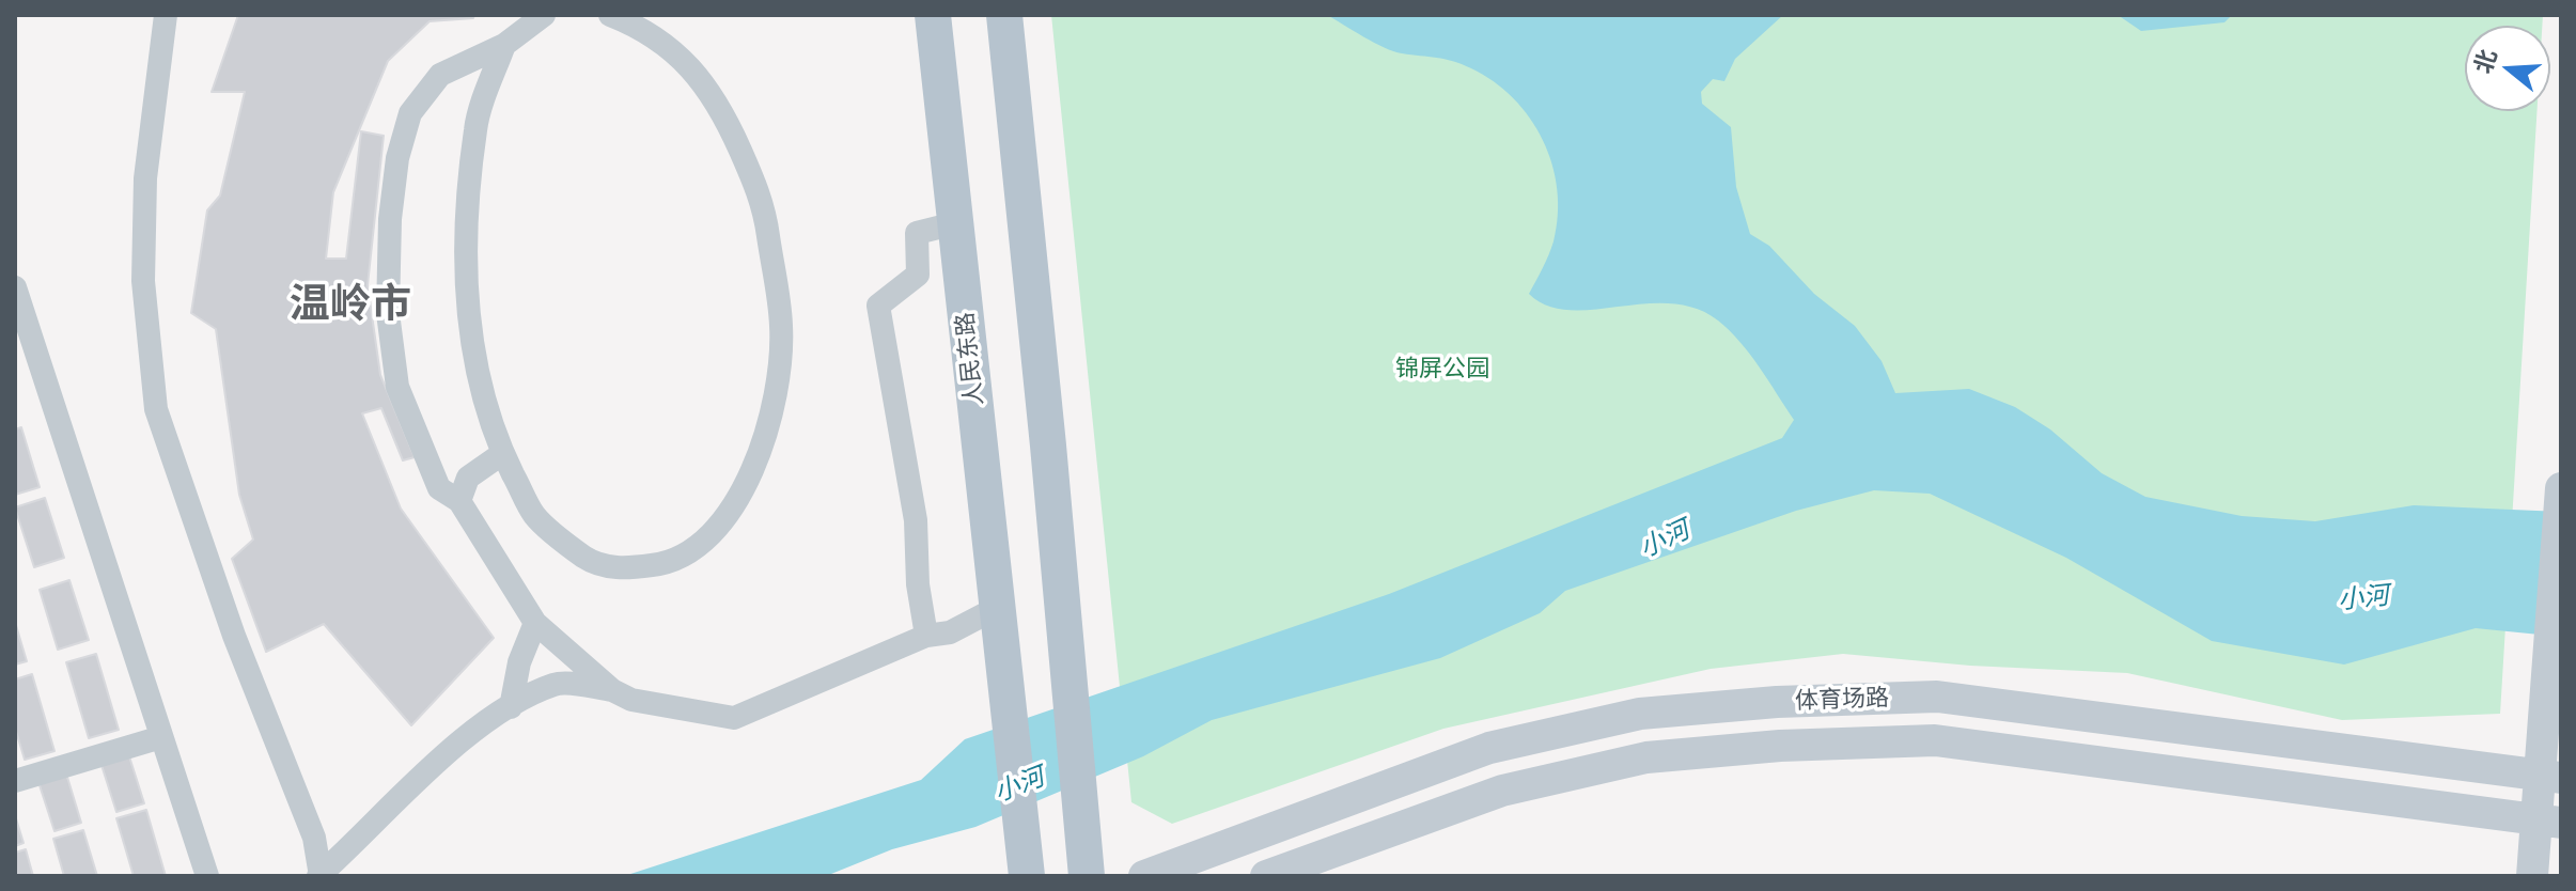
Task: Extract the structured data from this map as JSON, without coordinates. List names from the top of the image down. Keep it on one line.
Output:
{"streets":{"main road":["人民东路","体育场路"]},"districts":["温岭市"],"water":["小河"],"parks":["锦屏公园"],"north":"left"}
